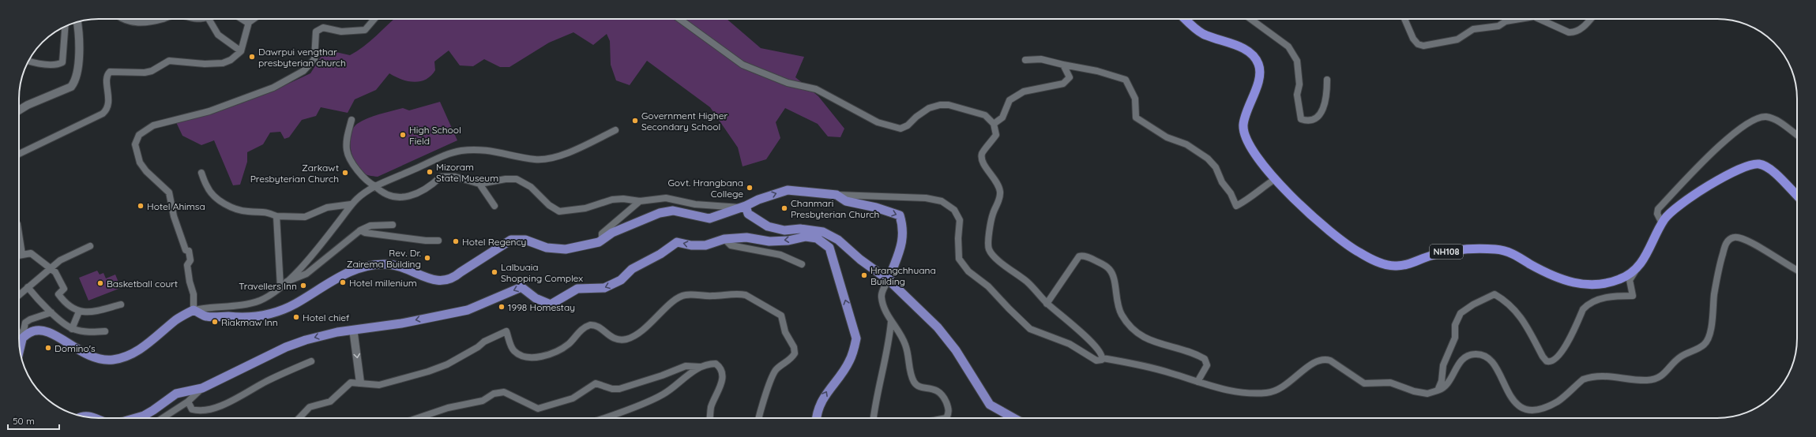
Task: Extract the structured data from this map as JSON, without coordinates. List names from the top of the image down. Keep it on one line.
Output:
{"streets":{"highway":["NH108"]},"places":["Dawrpui vengthar presbyterian church","Government Higher Secondary School","High School Field","Mizoram State Museum","Zarkawt Presbyterian Church","Govt. Hrangbana College","Hotel Ahimsa","Chanmari Presbyterian Church","Hotel Regency","Rev. Dr. Zairema Building","Lalbuaia Shopping Complex","Hrangchhuana Building","Hotel millenium","Basketball court","Travellers Inn","1998 Homestay","Hotel chief","Riakmaw Inn","Domino's"],"scale_bar":"50 m"}
